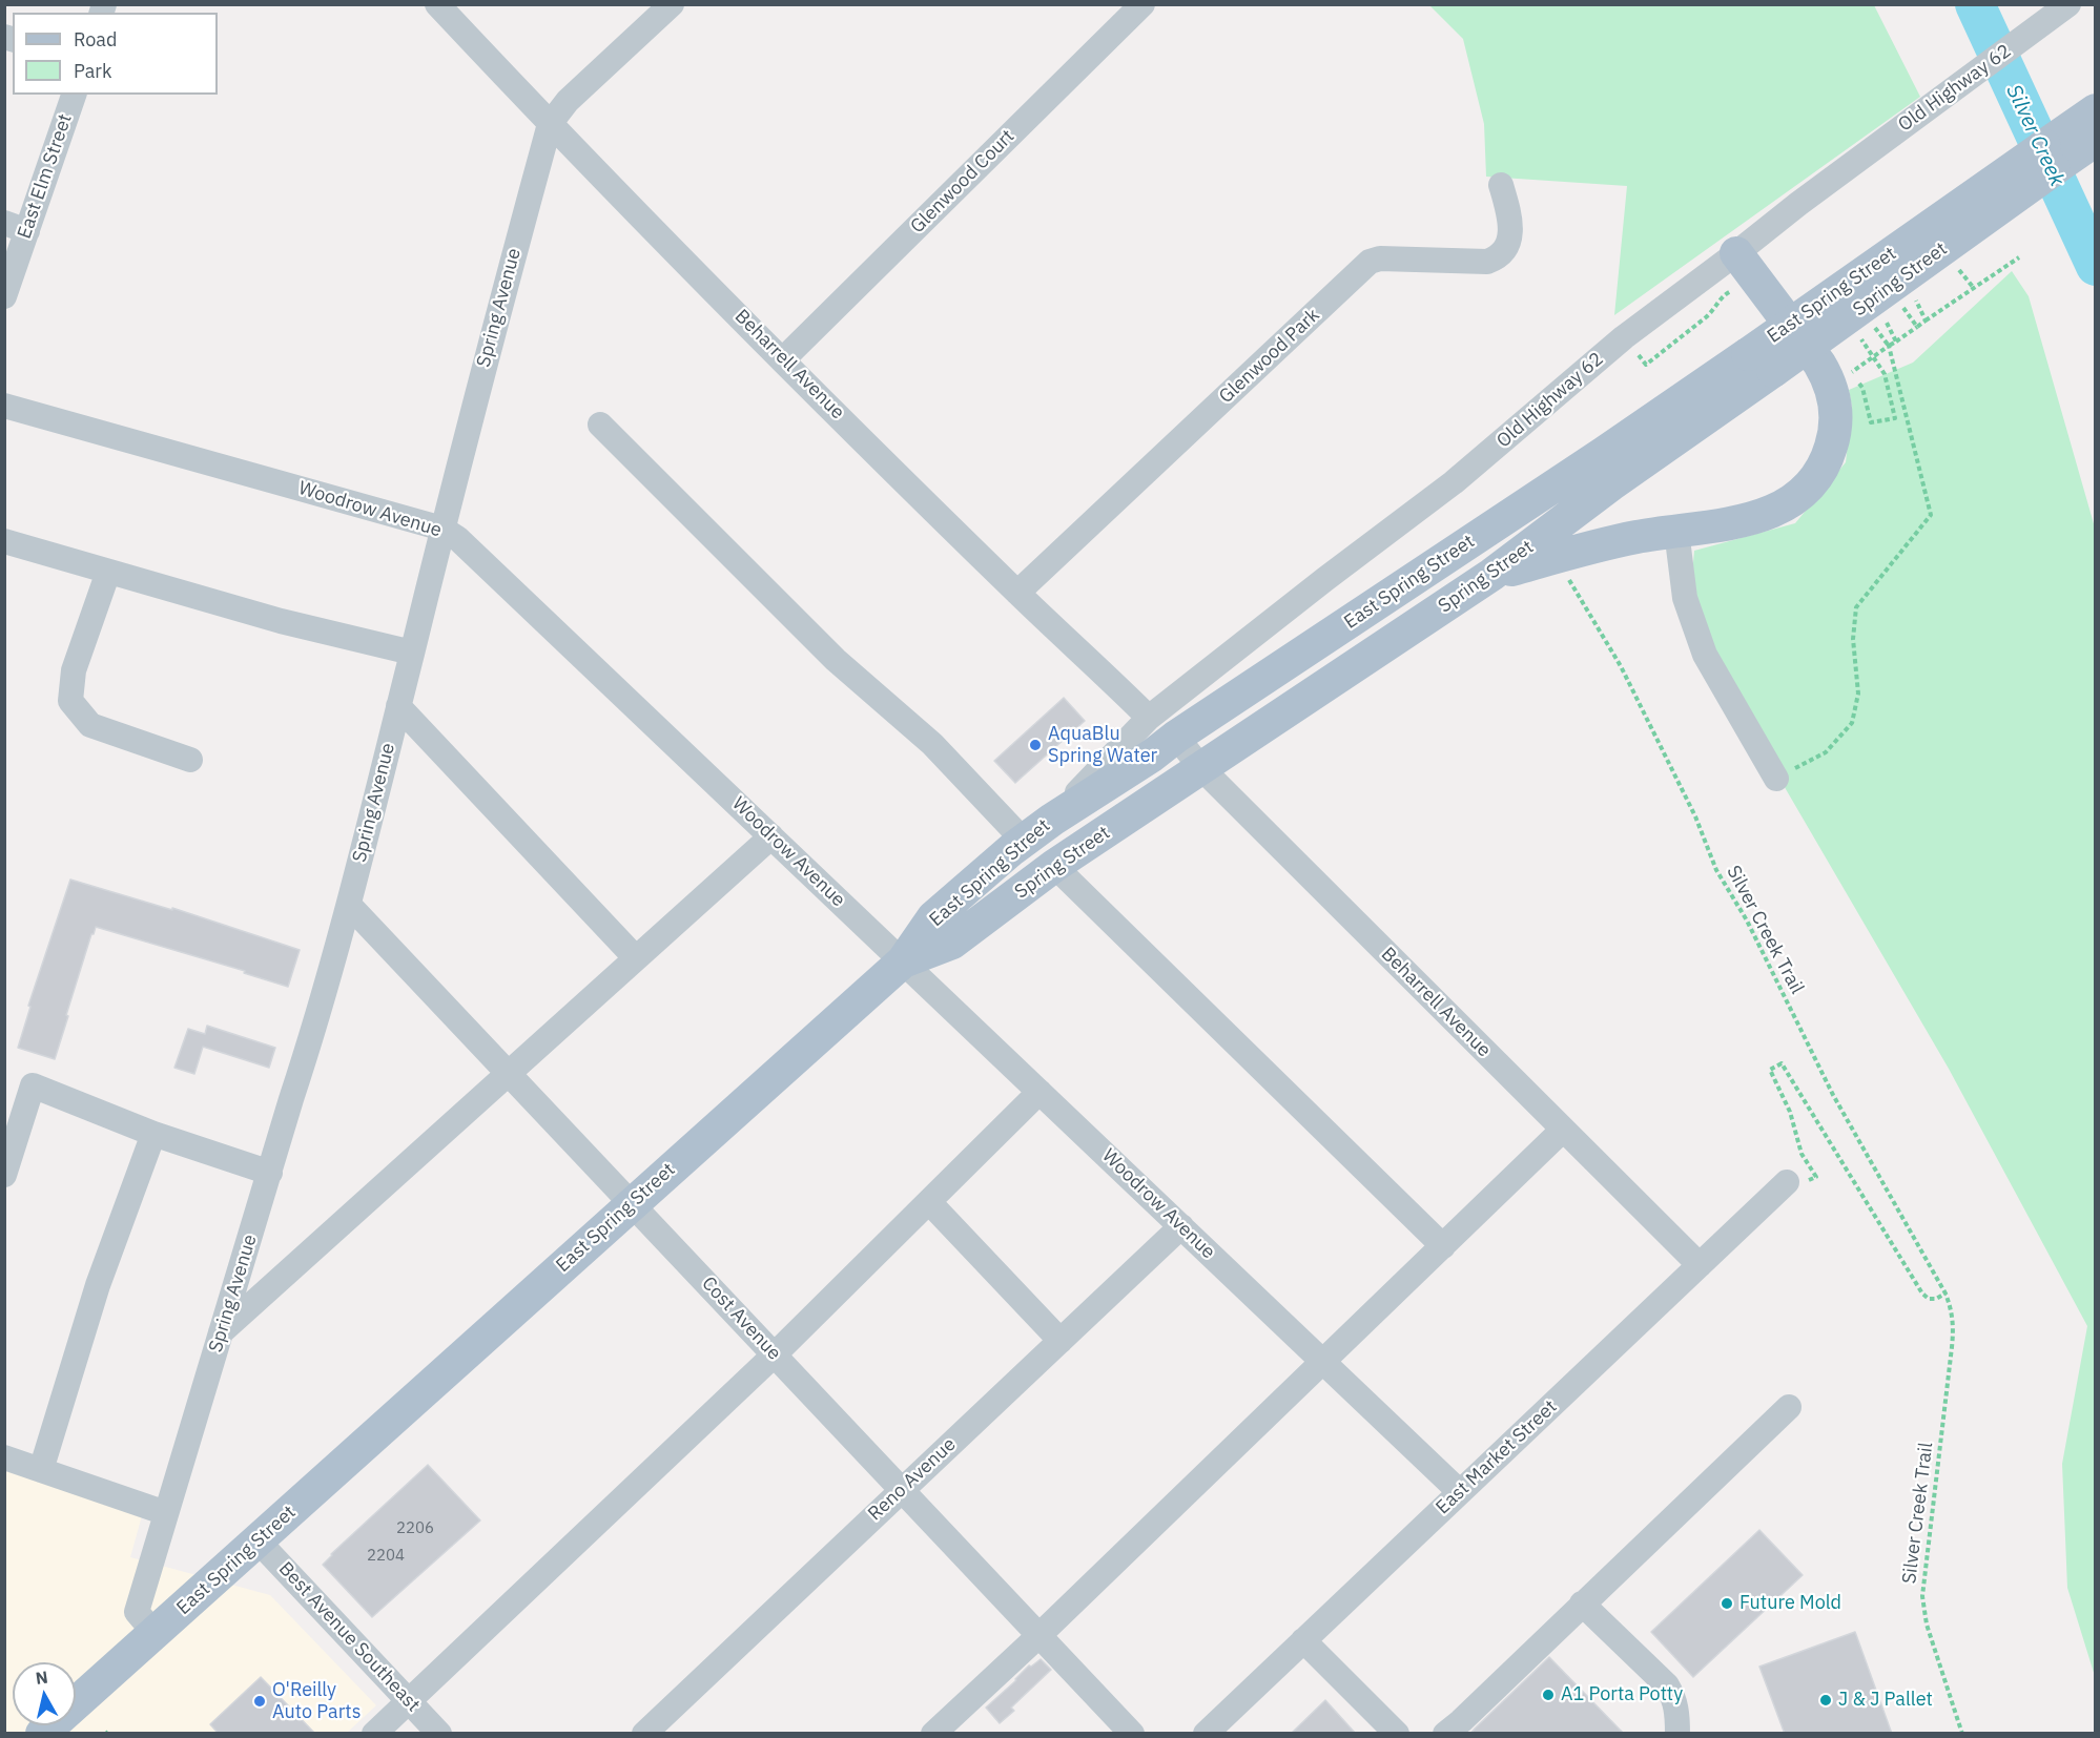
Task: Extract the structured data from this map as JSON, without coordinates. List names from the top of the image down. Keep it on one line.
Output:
{"streets":{"main road":["Spring Street","East Spring Street"],"street":["Old Highway 62","East Elm Street","Glenwood Court","Spring Avenue","Glenwood Park","Beharrell Avenue","Woodrow Avenue","Cost Avenue","East Market Street","Reno Avenue","Best Avenue Southeast"],"path":["Silver Creek Trail"]},"crossings":[["Old Highway 62","East Spring Street"],["Old Highway 62","Beharrell Avenue"],["Glenwood Court","Beharrell Avenue"],["Spring Street","East Spring Street"],["Spring Street","Beharrell Avenue"],["Spring Street","Woodrow Avenue"],["East Spring Street","Spring Avenue"],["East Spring Street","Beharrell Avenue"],["East Spring Street","Woodrow Avenue"],["East Spring Street","Cost Avenue"],["East Spring Street","Best Avenue Southeast"],["Spring Avenue","Beharrell Avenue"],["Spring Avenue","Woodrow Avenue"],["Spring Avenue","Cost Avenue"],["Glenwood Park","Beharrell Avenue"],["Beharrell Avenue","East Market Street"],["Woodrow Avenue","East Market Street"],["Woodrow Avenue","Reno Avenue"],["Cost Avenue","Reno Avenue"]],"water":["Silver Creek"],"places":["AquaBlu Spring Water","Future Mold","A1 Porta Potty","J & J Pallet","O'Reilly Auto Parts"],"house_numbers":["2206","2204"],"legend":["Road","Park"],"north":"top"}
